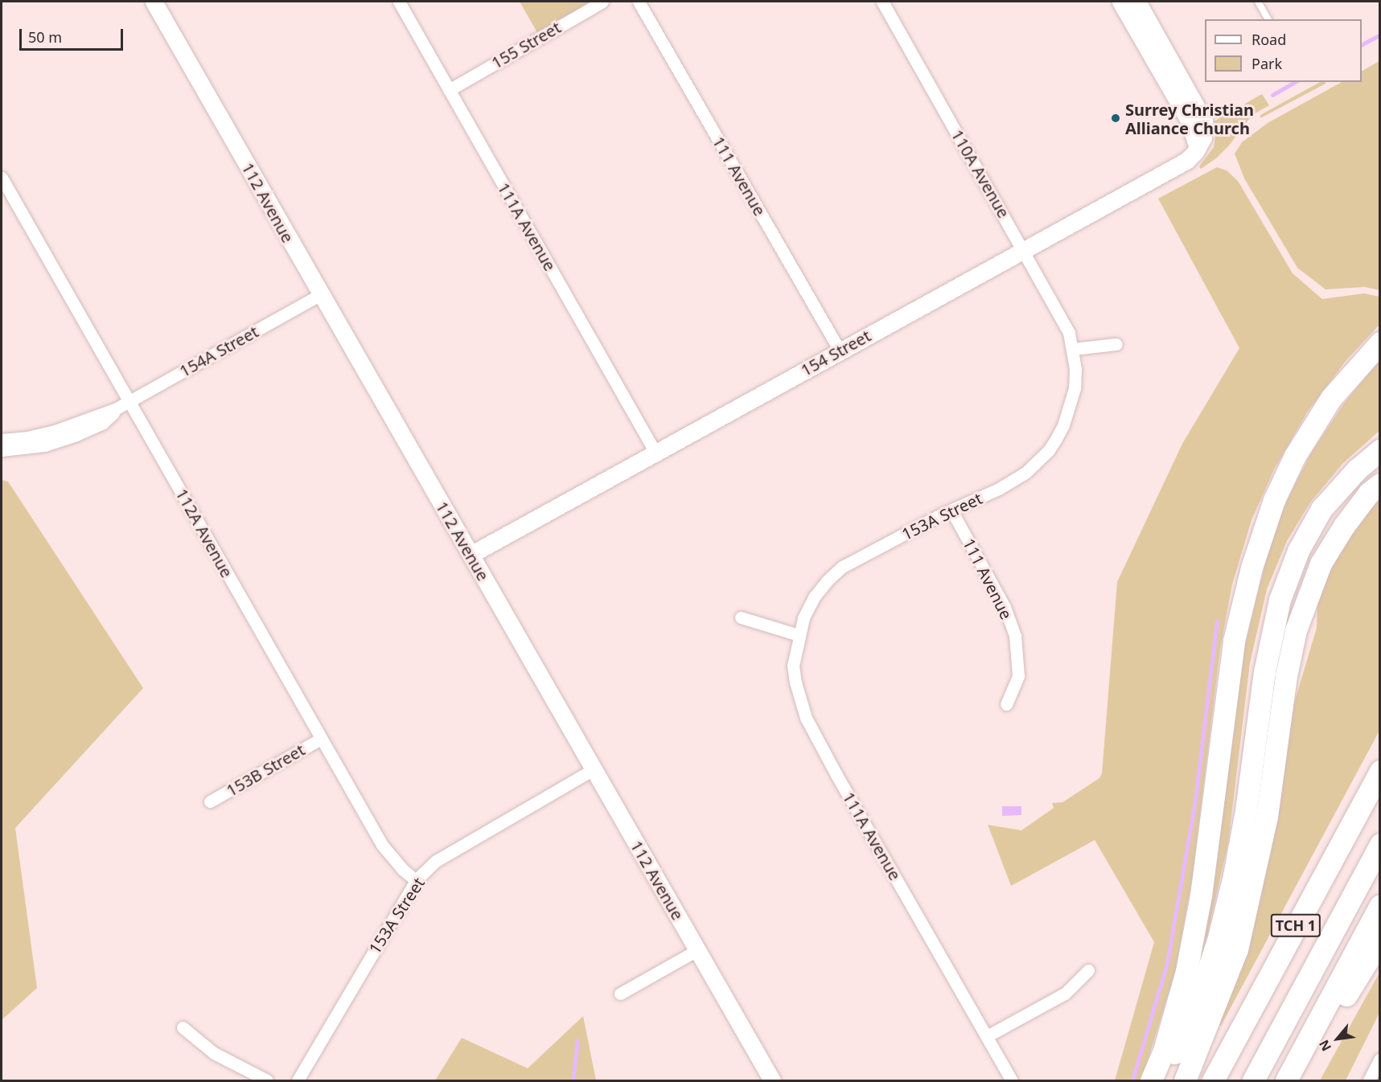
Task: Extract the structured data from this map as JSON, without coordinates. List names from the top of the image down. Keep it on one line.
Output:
{"streets":{"highway":["TCH 1"],"street":["155 Street","110A Avenue","111 Avenue","112 Avenue","111A Avenue","154A Street","154 Street","153A Street","112A Avenue","153B Street"]},"crossings":[["155 Street","111A Avenue"],["110A Avenue","154 Street"],["110A Avenue","153A Street"],["111 Avenue","154 Street"],["111 Avenue","153A Street"],["112 Avenue","154A Street"],["112 Avenue","154 Street"],["112 Avenue","153A Street"],["111A Avenue","154 Street"],["111A Avenue","153A Street"],["154A Street","112A Avenue"],["153A Street","112A Avenue"],["112A Avenue","153B Street"]],"places":["Surrey Christian Alliance Church"],"legend":["Road","Park"],"scale_bar":"50 m","north":"bottom left"}
